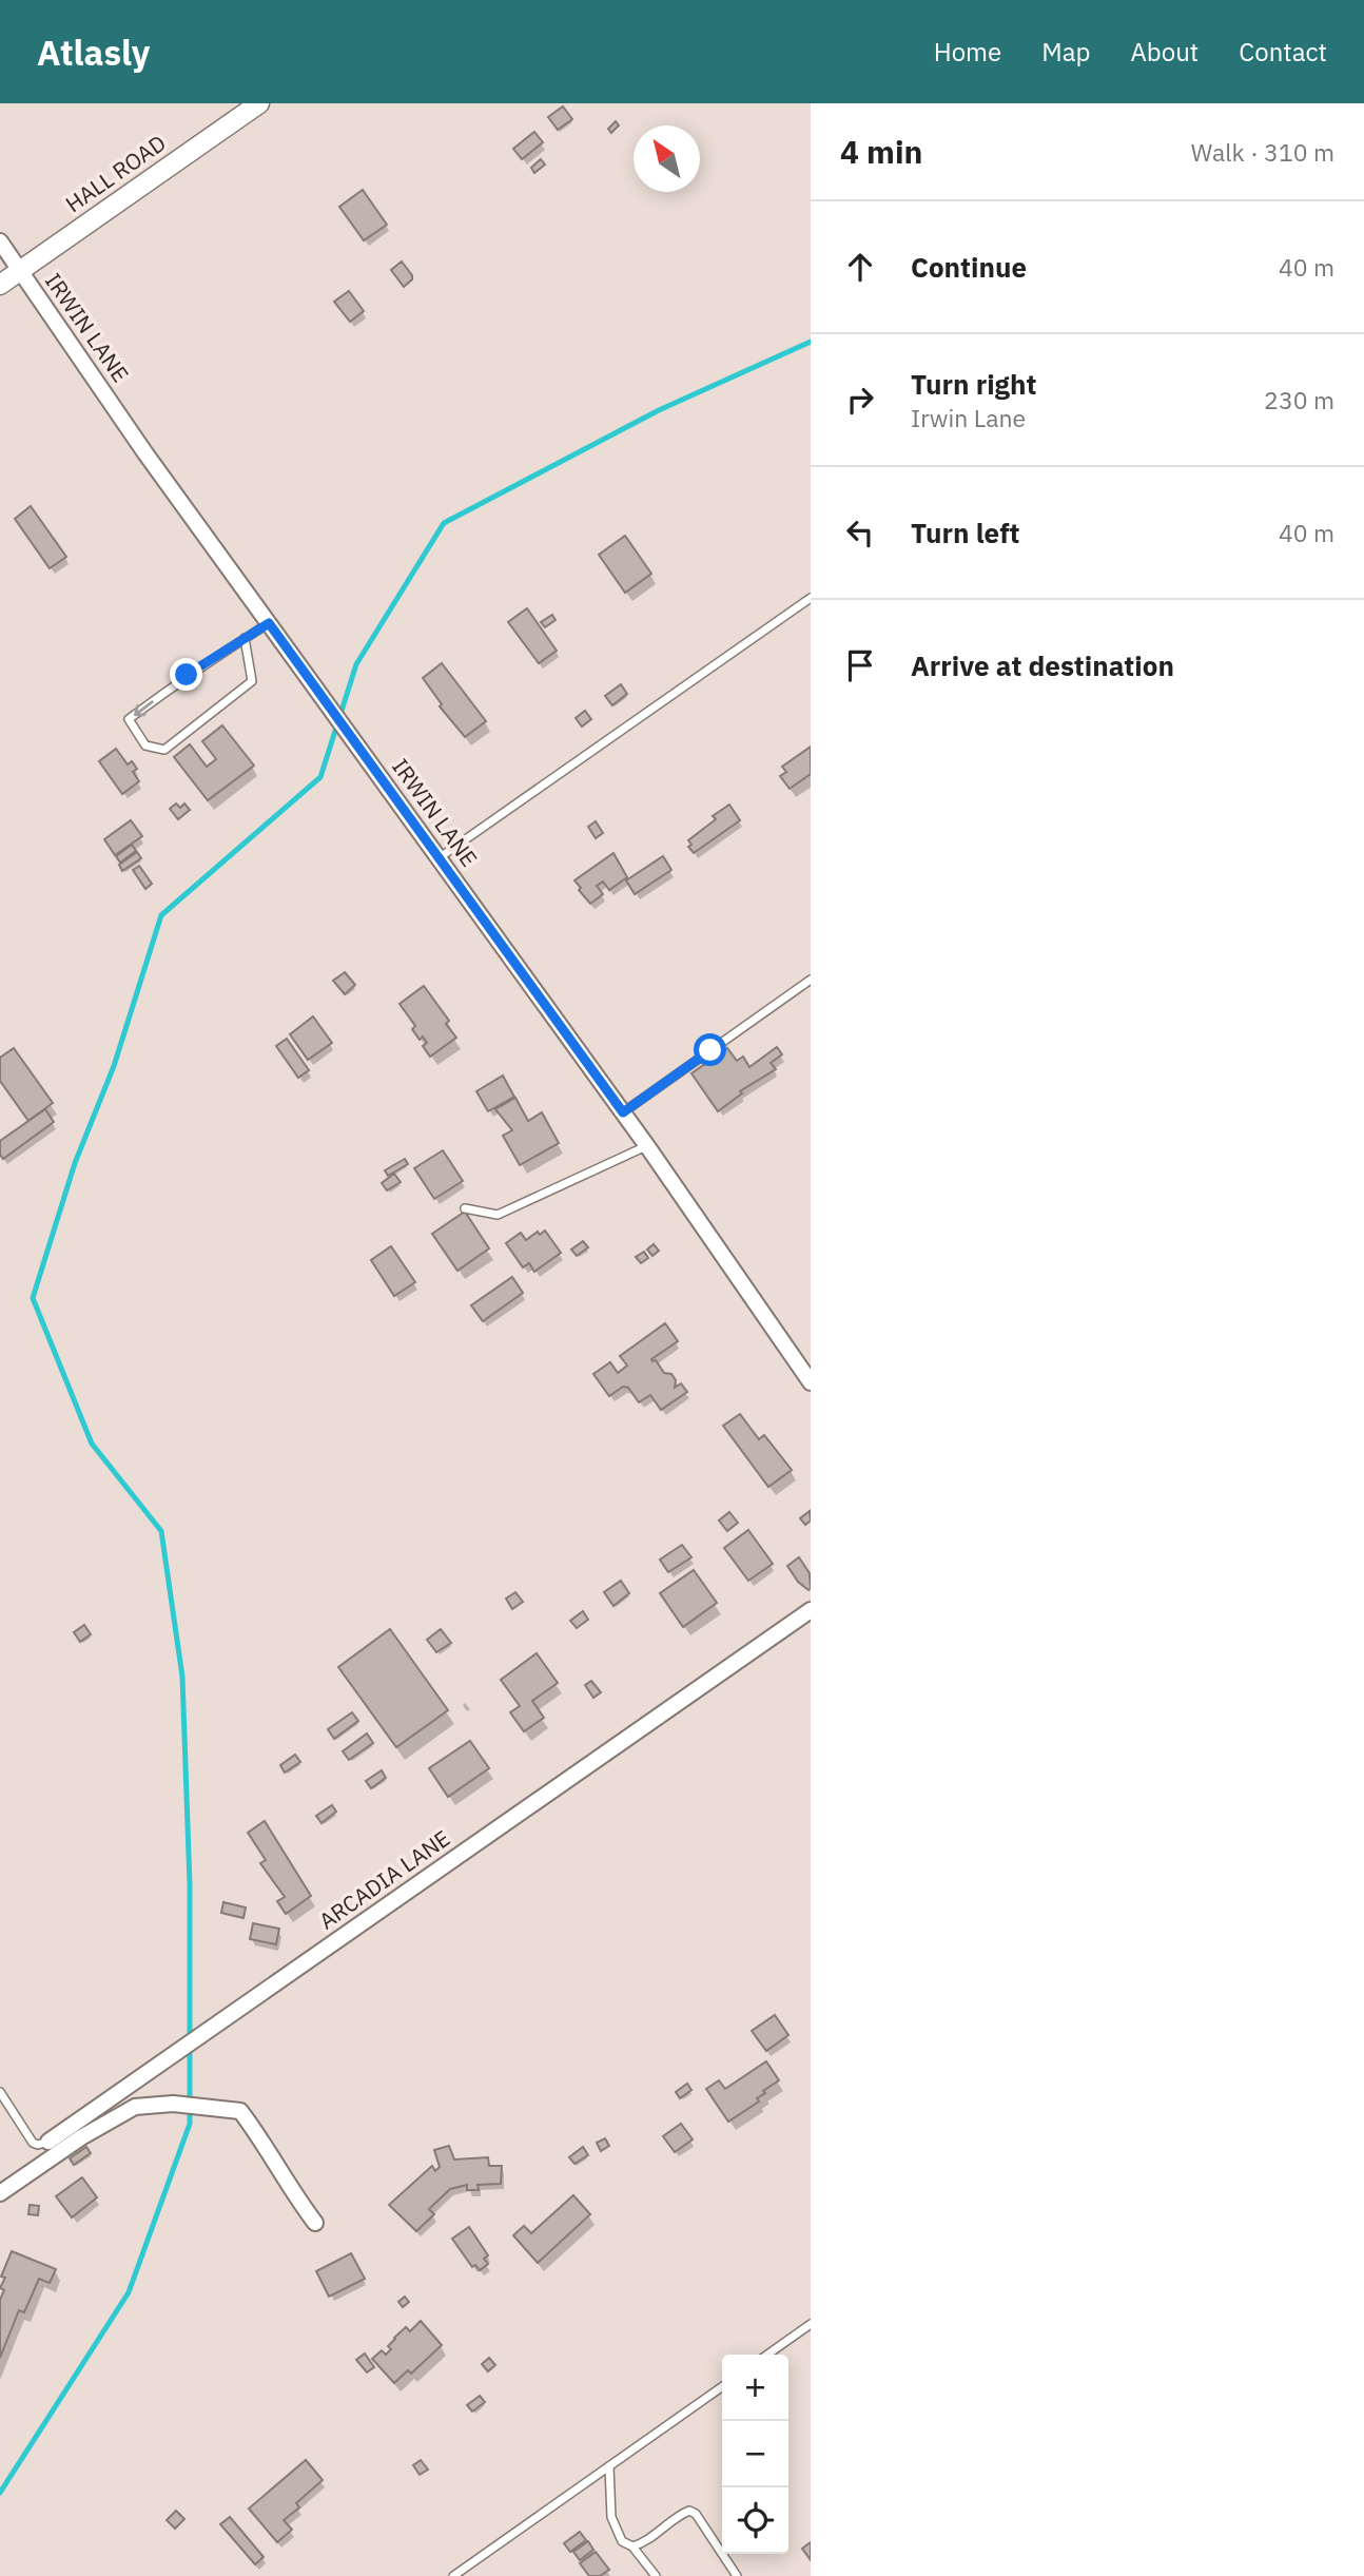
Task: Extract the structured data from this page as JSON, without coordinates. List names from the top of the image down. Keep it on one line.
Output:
{"streets":{"street":["HALL ROAD","IRWIN LANE","ARCADIA LANE"]},"crossings":[["HALL ROAD","IRWIN LANE"]],"north":"top left","page":{"header":"Atlasly","nav":["Home","Map","About","Contact"],"heading":["4 min","Walk · 310 m"],"list":[["Continue","40 m"],["Turn right","Irwin Lane","230 m"],["Turn left","40 m"],"Arrive at destination"],"map_buttons":["+","−"]}}
